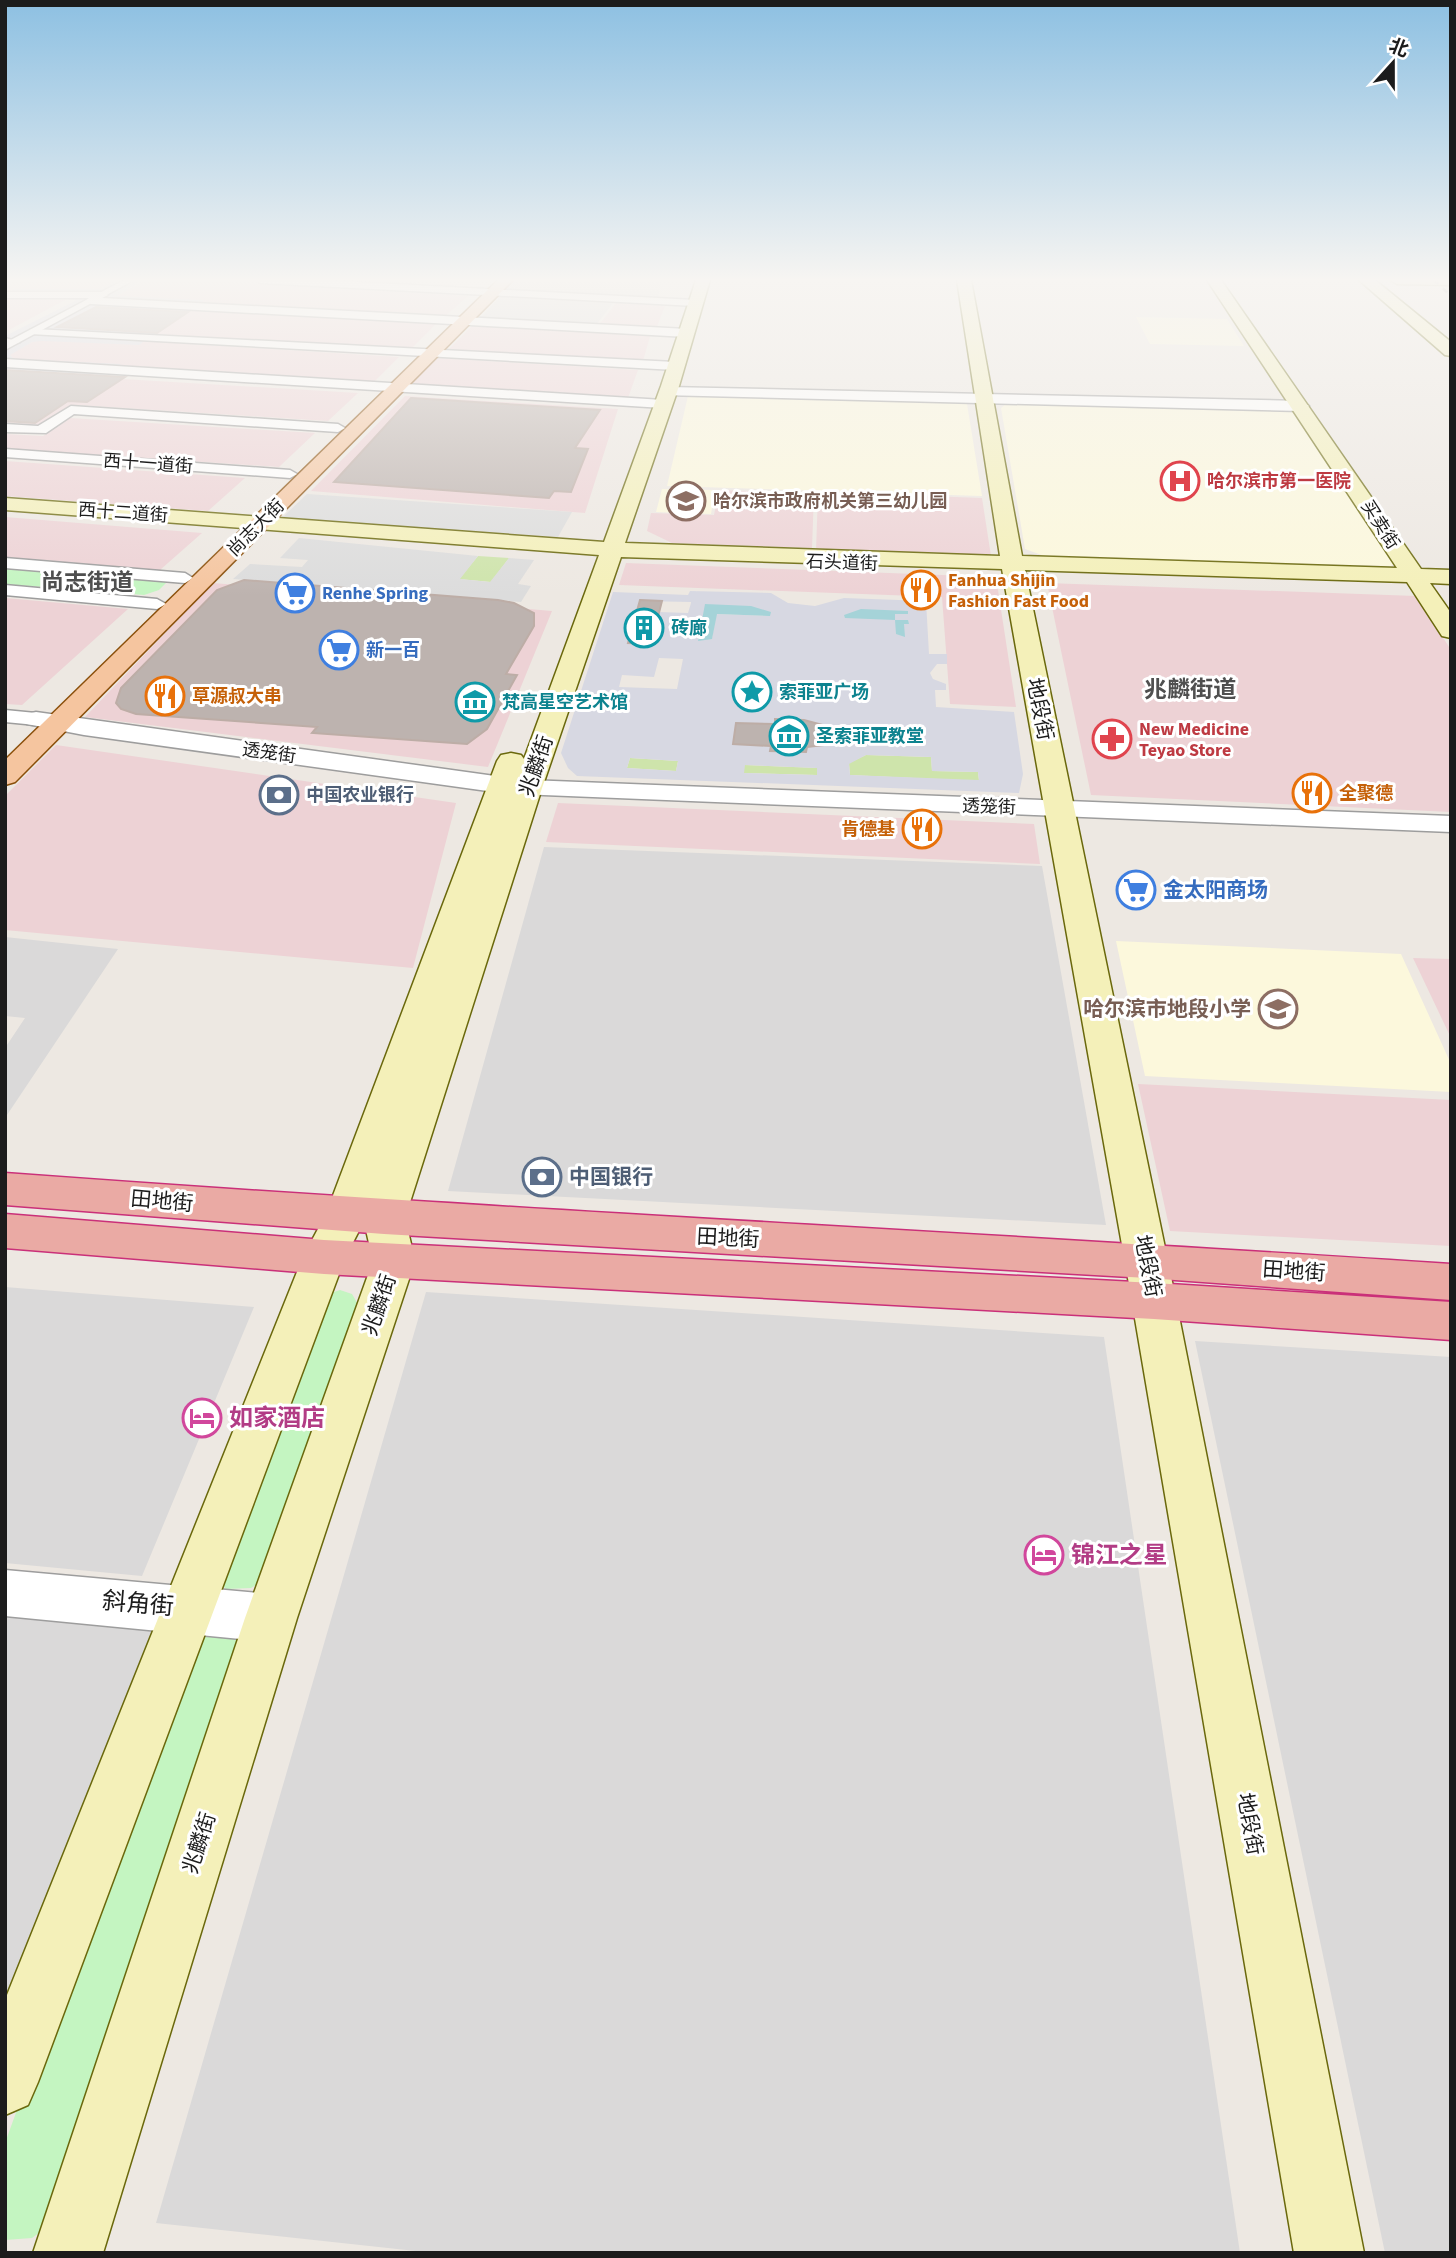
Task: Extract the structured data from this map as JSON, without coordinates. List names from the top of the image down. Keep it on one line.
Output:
{"streets":{"highway":["田地街"],"main road":["西十二道街","买卖街","尚志大街","石头道街","地段街","兆麟街"],"street":["西十一道街","透笼街","斜角街"]},"crossings":[["西十一道街","尚志大街"],["西十二道街","尚志大街"],["西十二道街","石头道街"],["买卖街","石头道街"],["尚志大街","石头道街"],["尚志大街","透笼街"],["石头道街","地段街"],["石头道街","兆麟街"],["地段街","透笼街"],["地段街","田地街"],["透笼街","兆麟街"],["兆麟街","田地街"],["兆麟街","斜角街"]],"districts":["尚志街道","兆麟街道"],"places":{"hospital":["哈尔滨市第一医院"],"school or university":["哈尔滨市政府机关第三幼儿园","哈尔滨市地段小学"],"restaurant":["Fanhua Shijin Fashion Fast Food","草源叔大串","全聚德","肯德基"],"supermarket":["Renhe Spring","新一百","金太阳商场"],"building":["砖廊"],"place":["索菲亚广场"],"museum":["梵高星空艺术馆","圣索菲亚教堂"],"pharmacy":["New Medicine Teyao Store"],"bank":["中国农业银行","中国银行"],"hotel":["如家酒店","锦江之星"]},"north":"top"}
